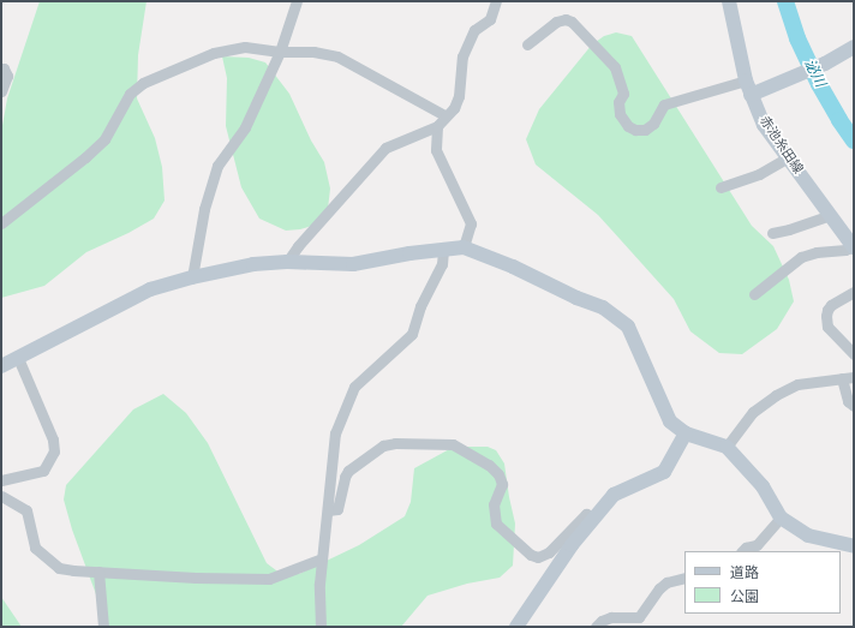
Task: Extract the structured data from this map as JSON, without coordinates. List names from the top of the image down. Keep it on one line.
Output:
{"streets":{"street":["赤池糸田線"]},"water":["泌川"],"legend":["道路","公園"]}
